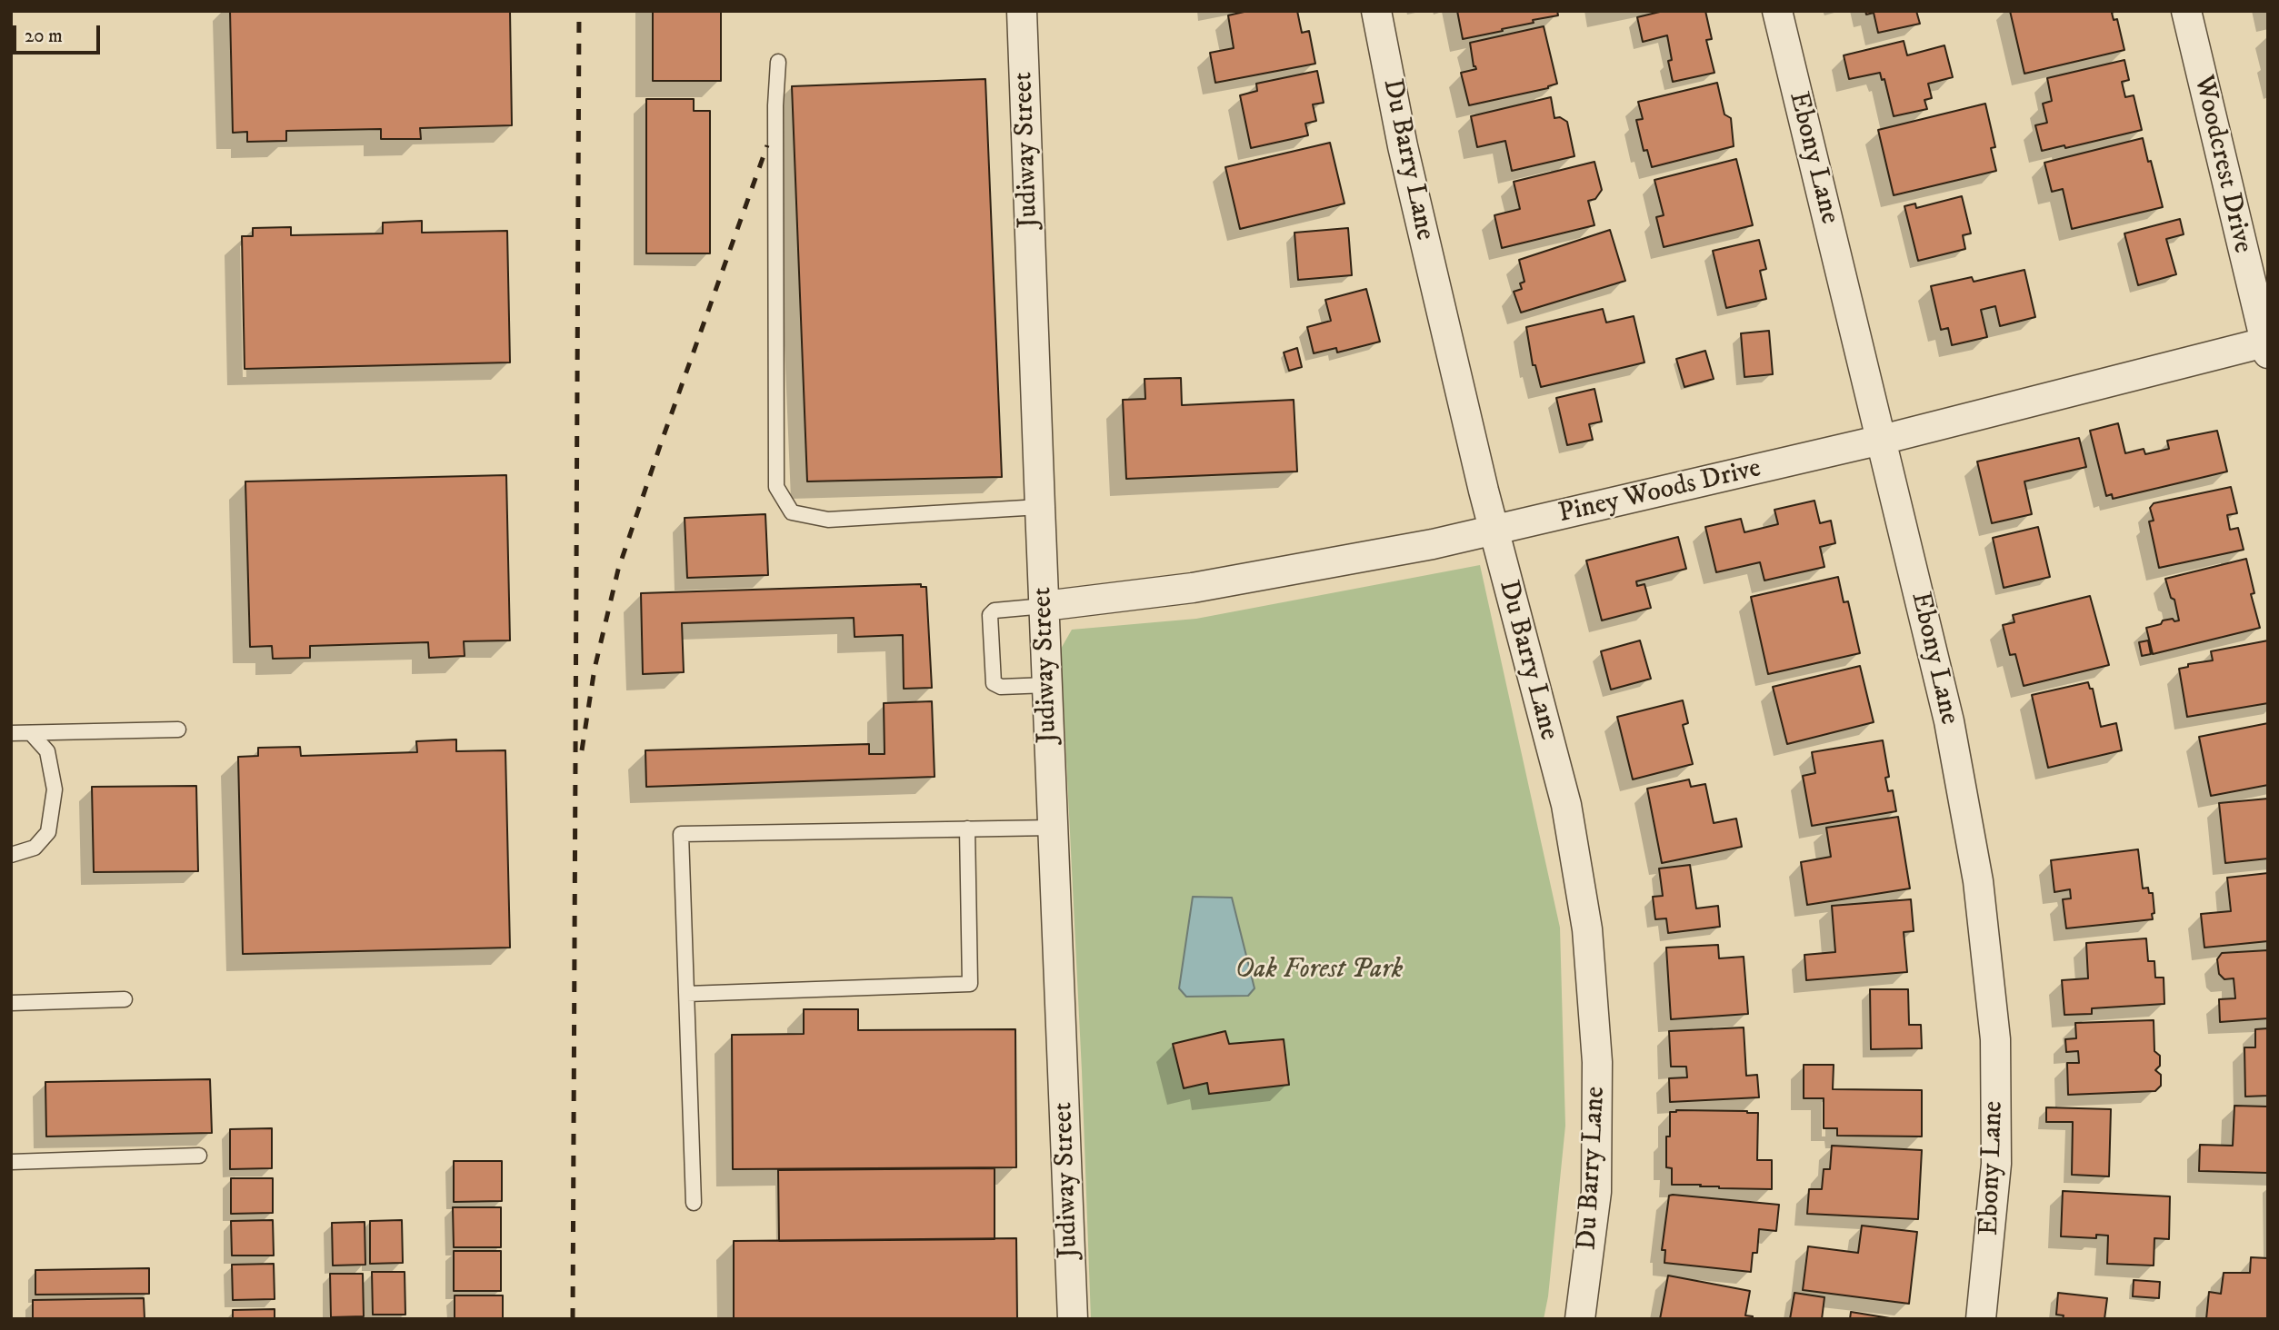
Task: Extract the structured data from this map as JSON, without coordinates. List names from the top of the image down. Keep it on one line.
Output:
{"streets":{"street":["Judiway Street","Ebony Lane","Du Barry Lane","Woodcrest Drive","Piney Woods Drive"]},"crossings":[["Judiway Street","Piney Woods Drive"],["Ebony Lane","Piney Woods Drive"],["Du Barry Lane","Piney Woods Drive"],["Woodcrest Drive","Piney Woods Drive"]],"parks":["Oak Forest Park"],"scale_bar":"20 m"}
